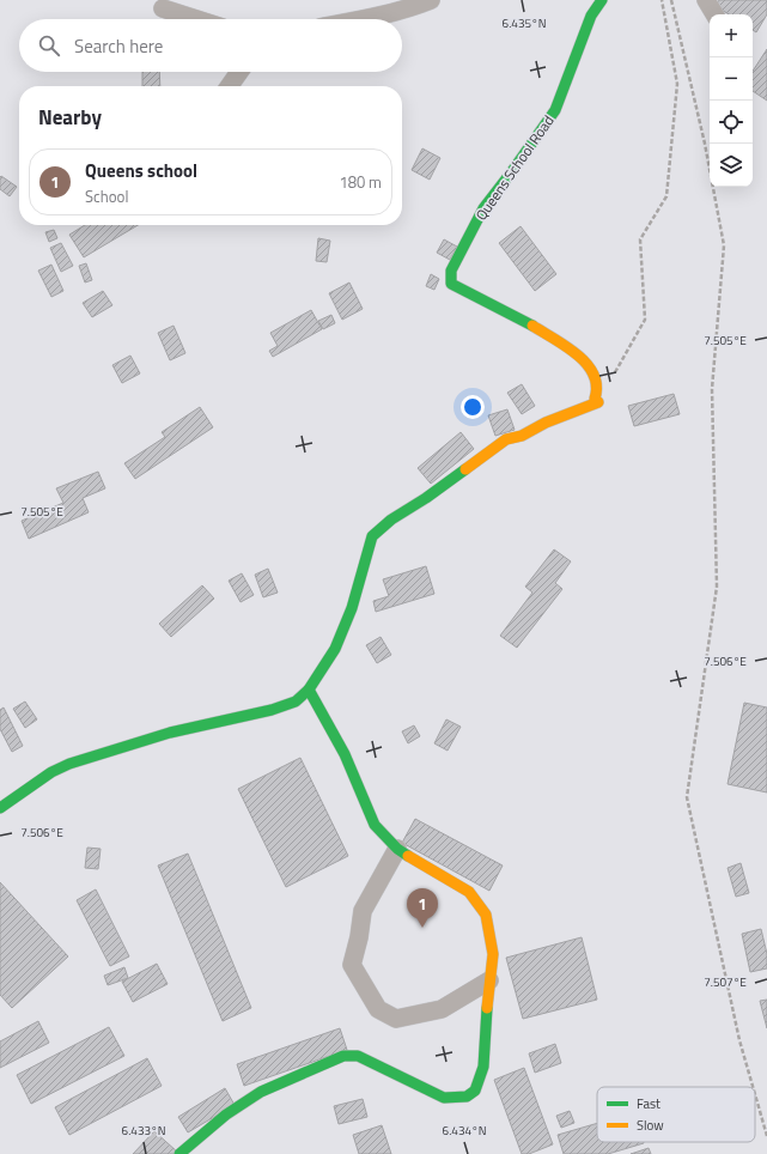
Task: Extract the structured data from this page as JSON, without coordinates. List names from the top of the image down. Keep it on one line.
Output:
{"streets":{"street":["Queens School Road"]},"legend":["Fast","Slow"],"page":{"map_buttons":["+","−"],"search":"Search here","heading":"Nearby","list":[{"mark":"1","name":"Queens school","note":"School","value":"180 m"}],"pins":"1"},"coordinates":["6.435°N","7.505°E","7.506°E","7.507°E","6.433°N","6.434°N"]}
